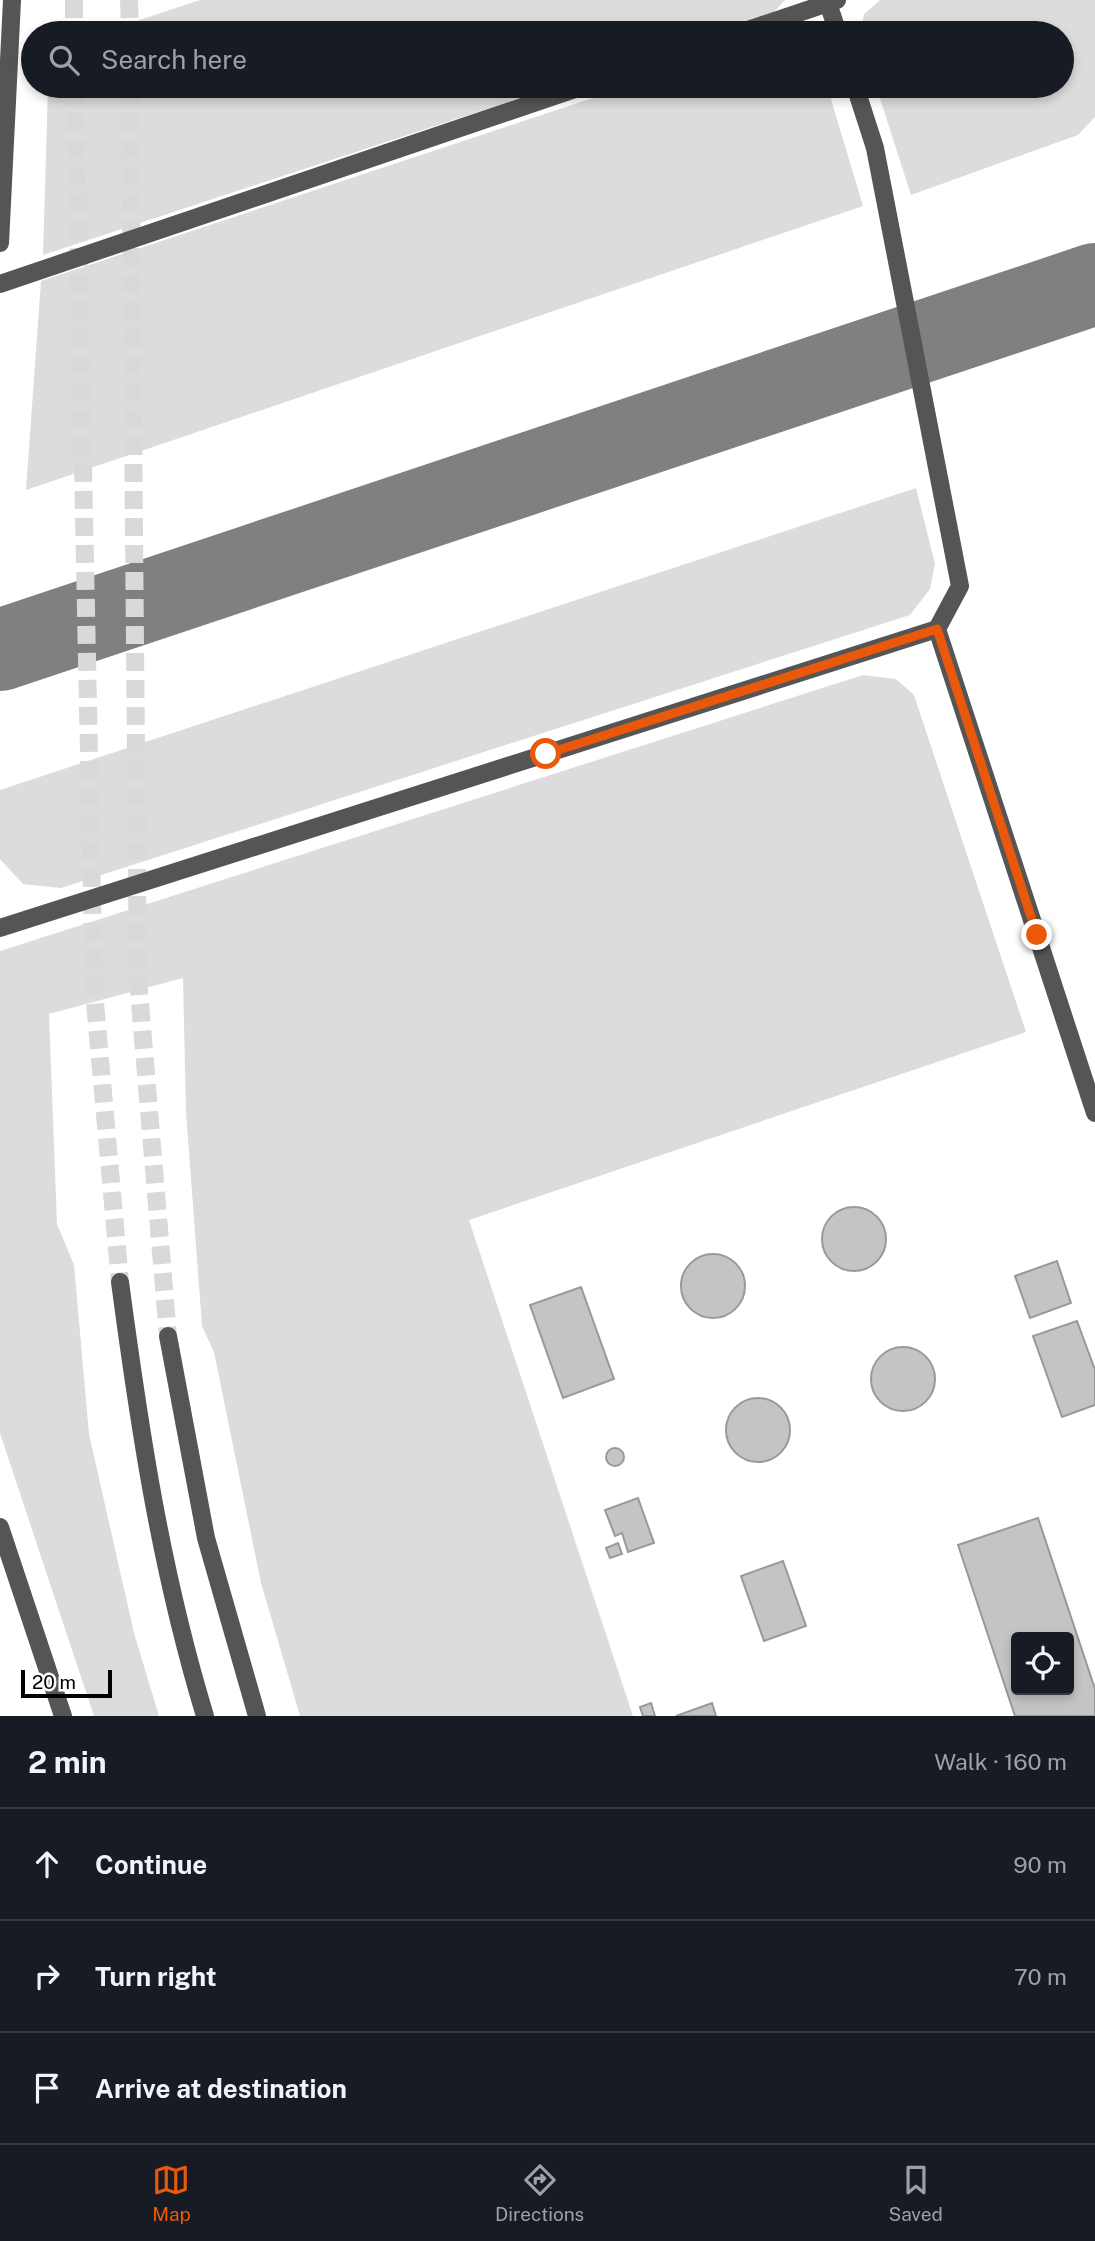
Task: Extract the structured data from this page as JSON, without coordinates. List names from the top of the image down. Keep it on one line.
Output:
{"scale_bar":"20 m","page":{"search":"Search here","scale":"20 m","heading":["2 min","Walk · 160 m"],"list":[["Continue","90 m"],["Turn right","70 m"],"Arrive at destination"],"nav":["Map","Directions","Saved"]}}
